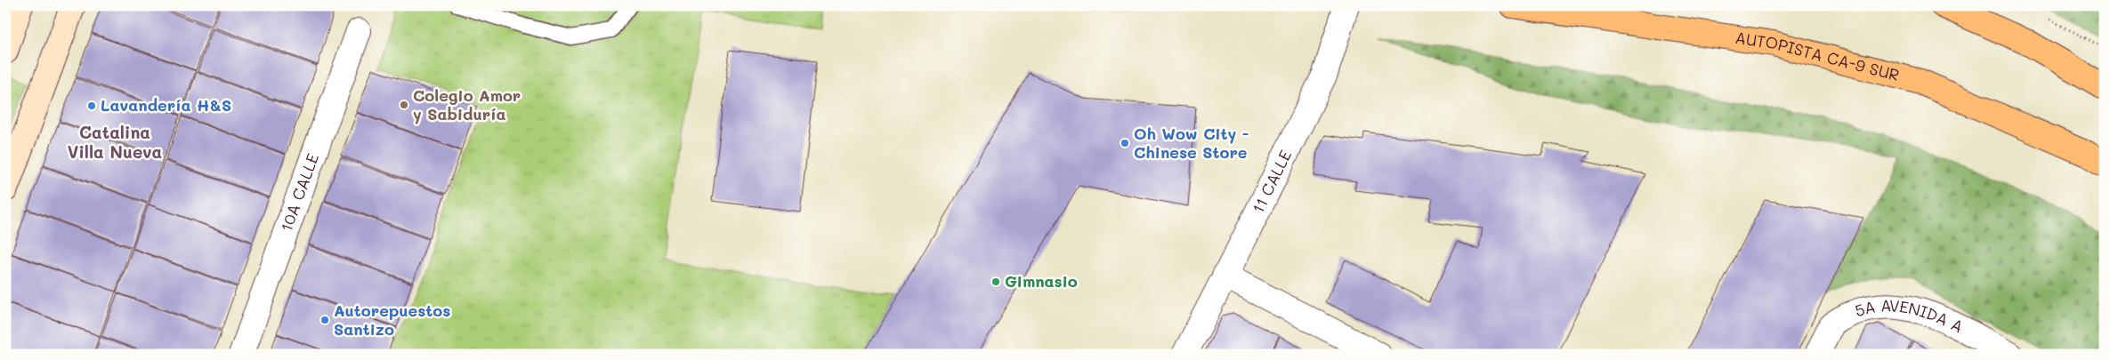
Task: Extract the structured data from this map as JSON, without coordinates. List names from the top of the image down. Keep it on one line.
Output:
{"streets":{"highway":["AUTOPISTA CA-9 SUR"],"street":["11 CALLE","10A CALLE","5A AVENIDA A"]},"districts":["Catalina Villa Nueva"],"places":["Colegio Amor y Sabiduría","Lavandería H&S","Oh Wow City - Chinese Store","Gimnasio","Autorepuestos Santizo"]}
